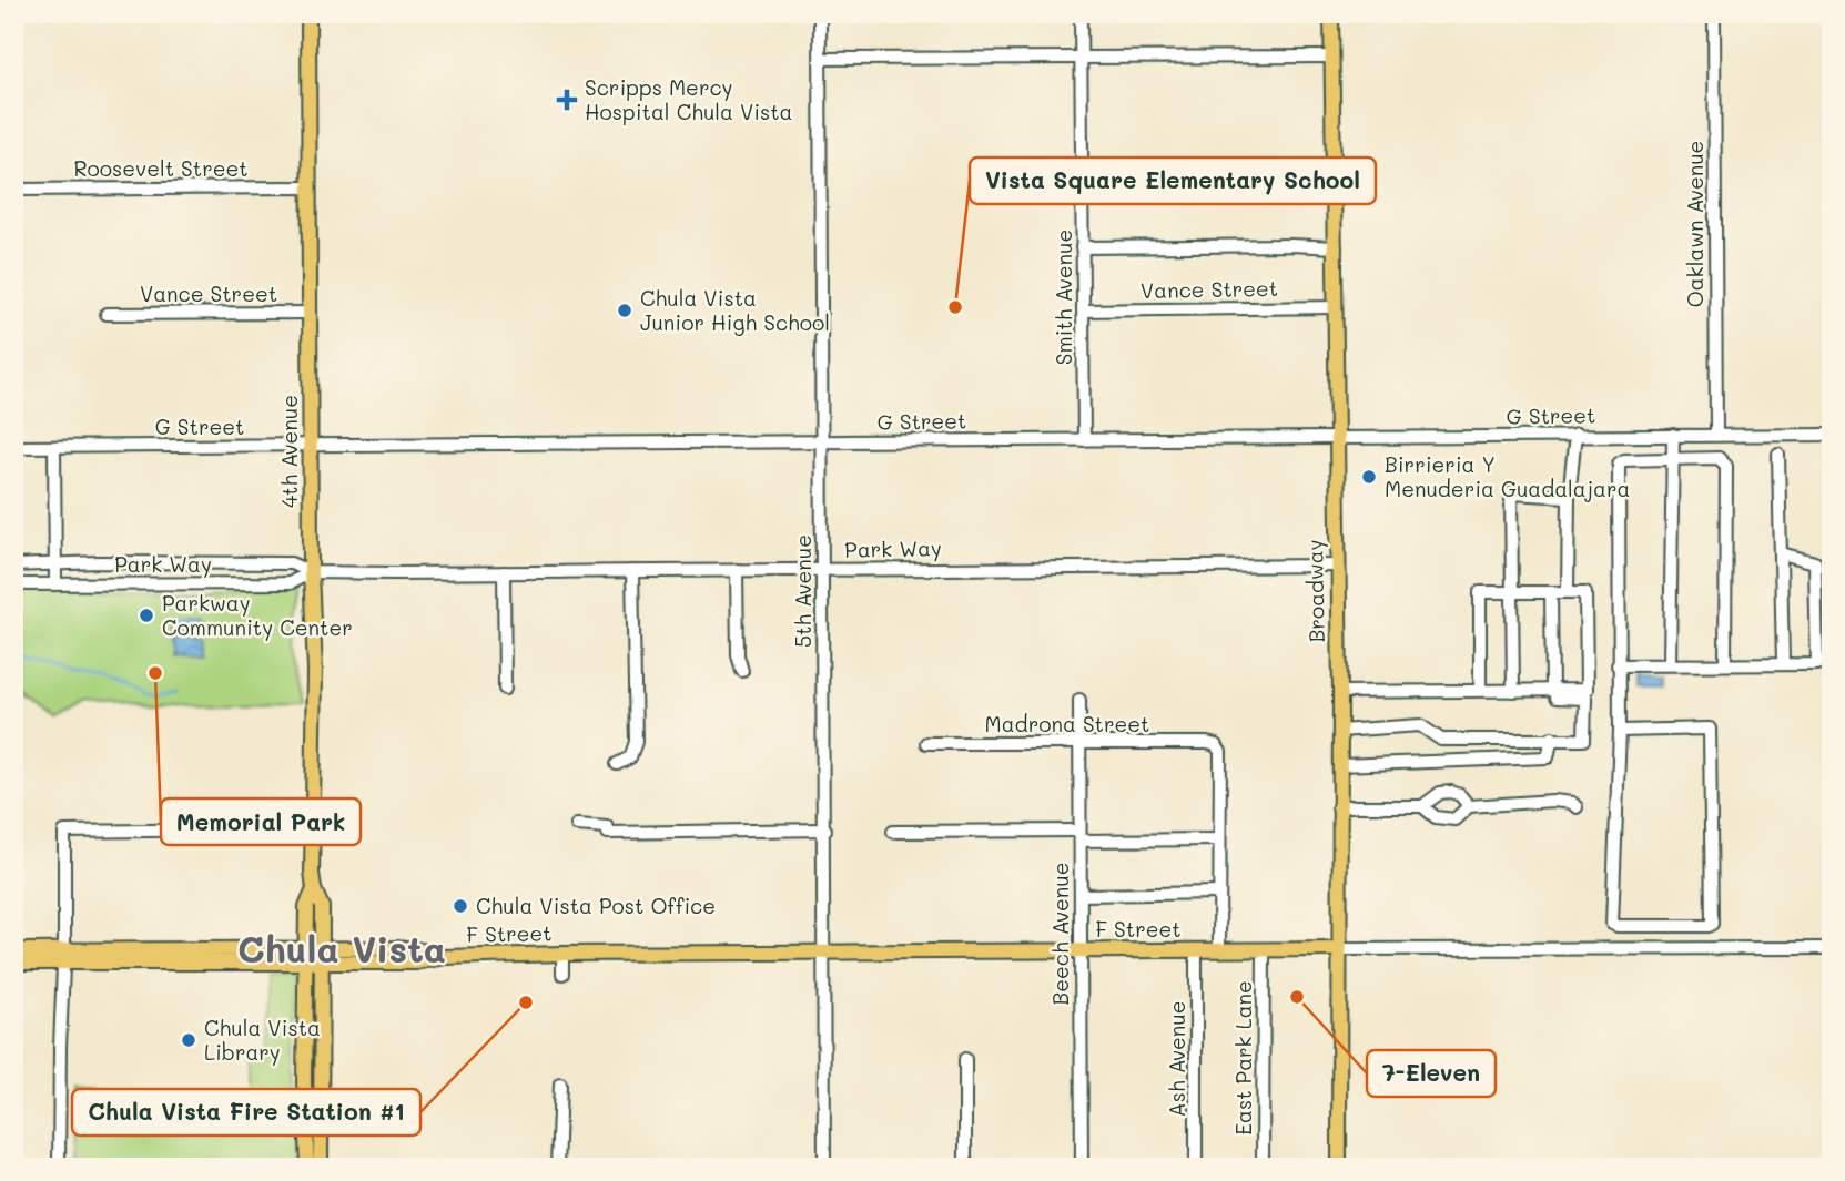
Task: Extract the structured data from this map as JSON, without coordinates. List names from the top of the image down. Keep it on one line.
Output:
{"streets":{"main road":["4th Avenue","Broadway","F Street"],"street":["Roosevelt Street","Oaklawn Avenue","Vance Street","Smith Avenue","G Street","Park Way","5th Avenue","Madrona Street","Beech Avenue","East Park Lane","Ash Avenue"]},"crossings":[["Roosevelt Street","4th Avenue"],["Oaklawn Avenue","G Street"],["Vance Street","Smith Avenue"],["Vance Street","4th Avenue"],["Vance Street","Broadway"],["Smith Avenue","G Street"],["G Street","4th Avenue"],["G Street","5th Avenue"],["G Street","Broadway"],["4th Avenue","Park Way"],["4th Avenue","F Street"],["Park Way","5th Avenue"],["Park Way","Broadway"],["5th Avenue","F Street"],["Broadway","F Street"],["Madrona Street","Beech Avenue"],["F Street","Beech Avenue"],["F Street","East Park Lane"],["F Street","Ash Avenue"]],"districts":["Chula Vista"],"places":{"health":["Scripps Mercy Hospital Chula Vista"],"other":["Vista Square Elementary School","Chula Vista Junior High School","Birrieria Y Menuderia Guadalajara","Parkway Community Center","Memorial Park","Chula Vista Post Office","7-Eleven","Chula Vista Fire Station #1","Chula Vista Library"]}}
